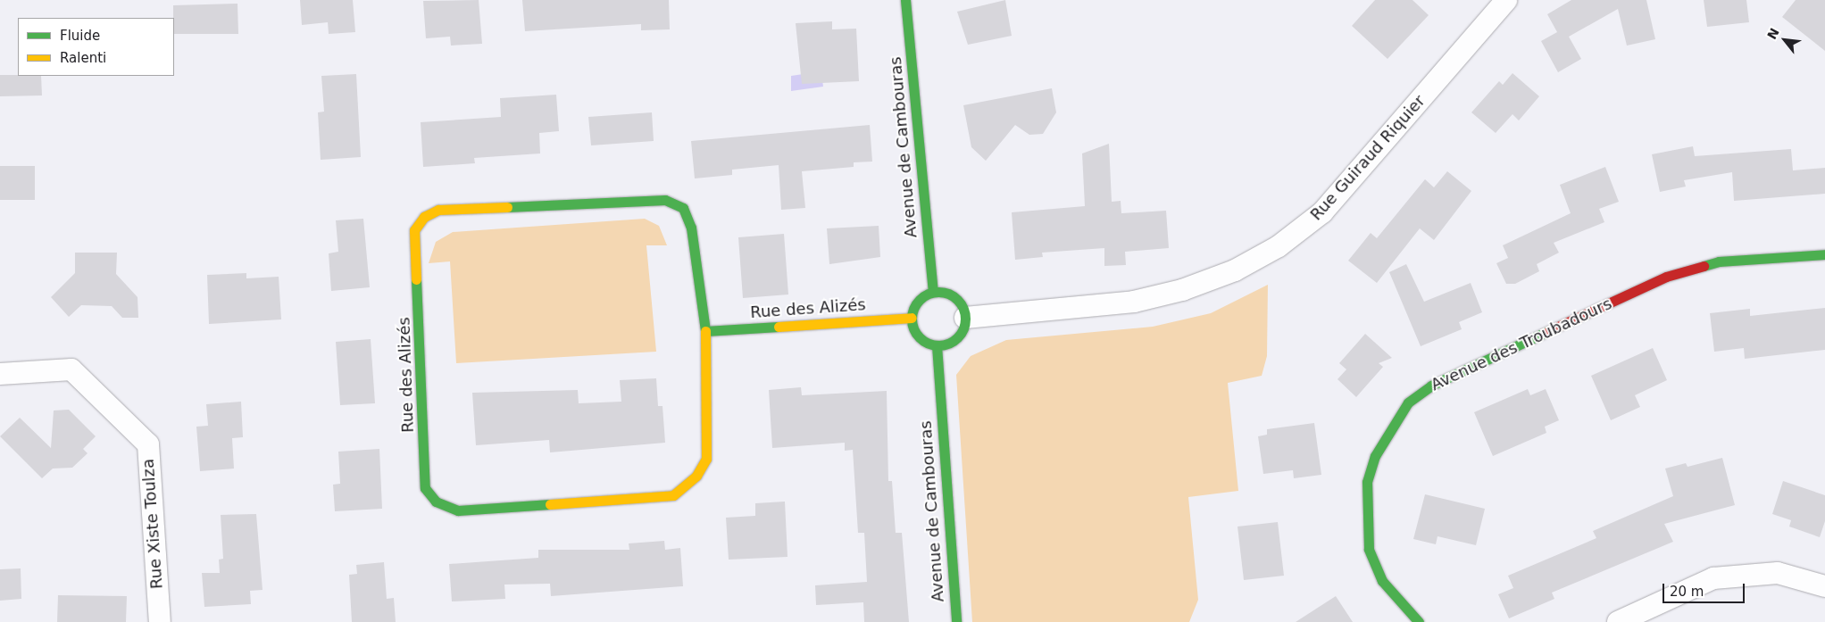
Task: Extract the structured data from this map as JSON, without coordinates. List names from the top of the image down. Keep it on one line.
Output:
{"streets":{"street":["Avenue de Cambouras","Rue Guiraud Riquier","Rue des Alizés","Avenue des Troubadours","Rue Xiste Toulza"]},"crossings":[["Avenue de Cambouras","Rue Guiraud Riquier"],["Avenue de Cambouras","Rue des Alizés"],["Rue Guiraud Riquier","Rue des Alizés"]],"legend":["Fluide","Ralenti"],"scale_bar":"20 m","north":"top left"}
